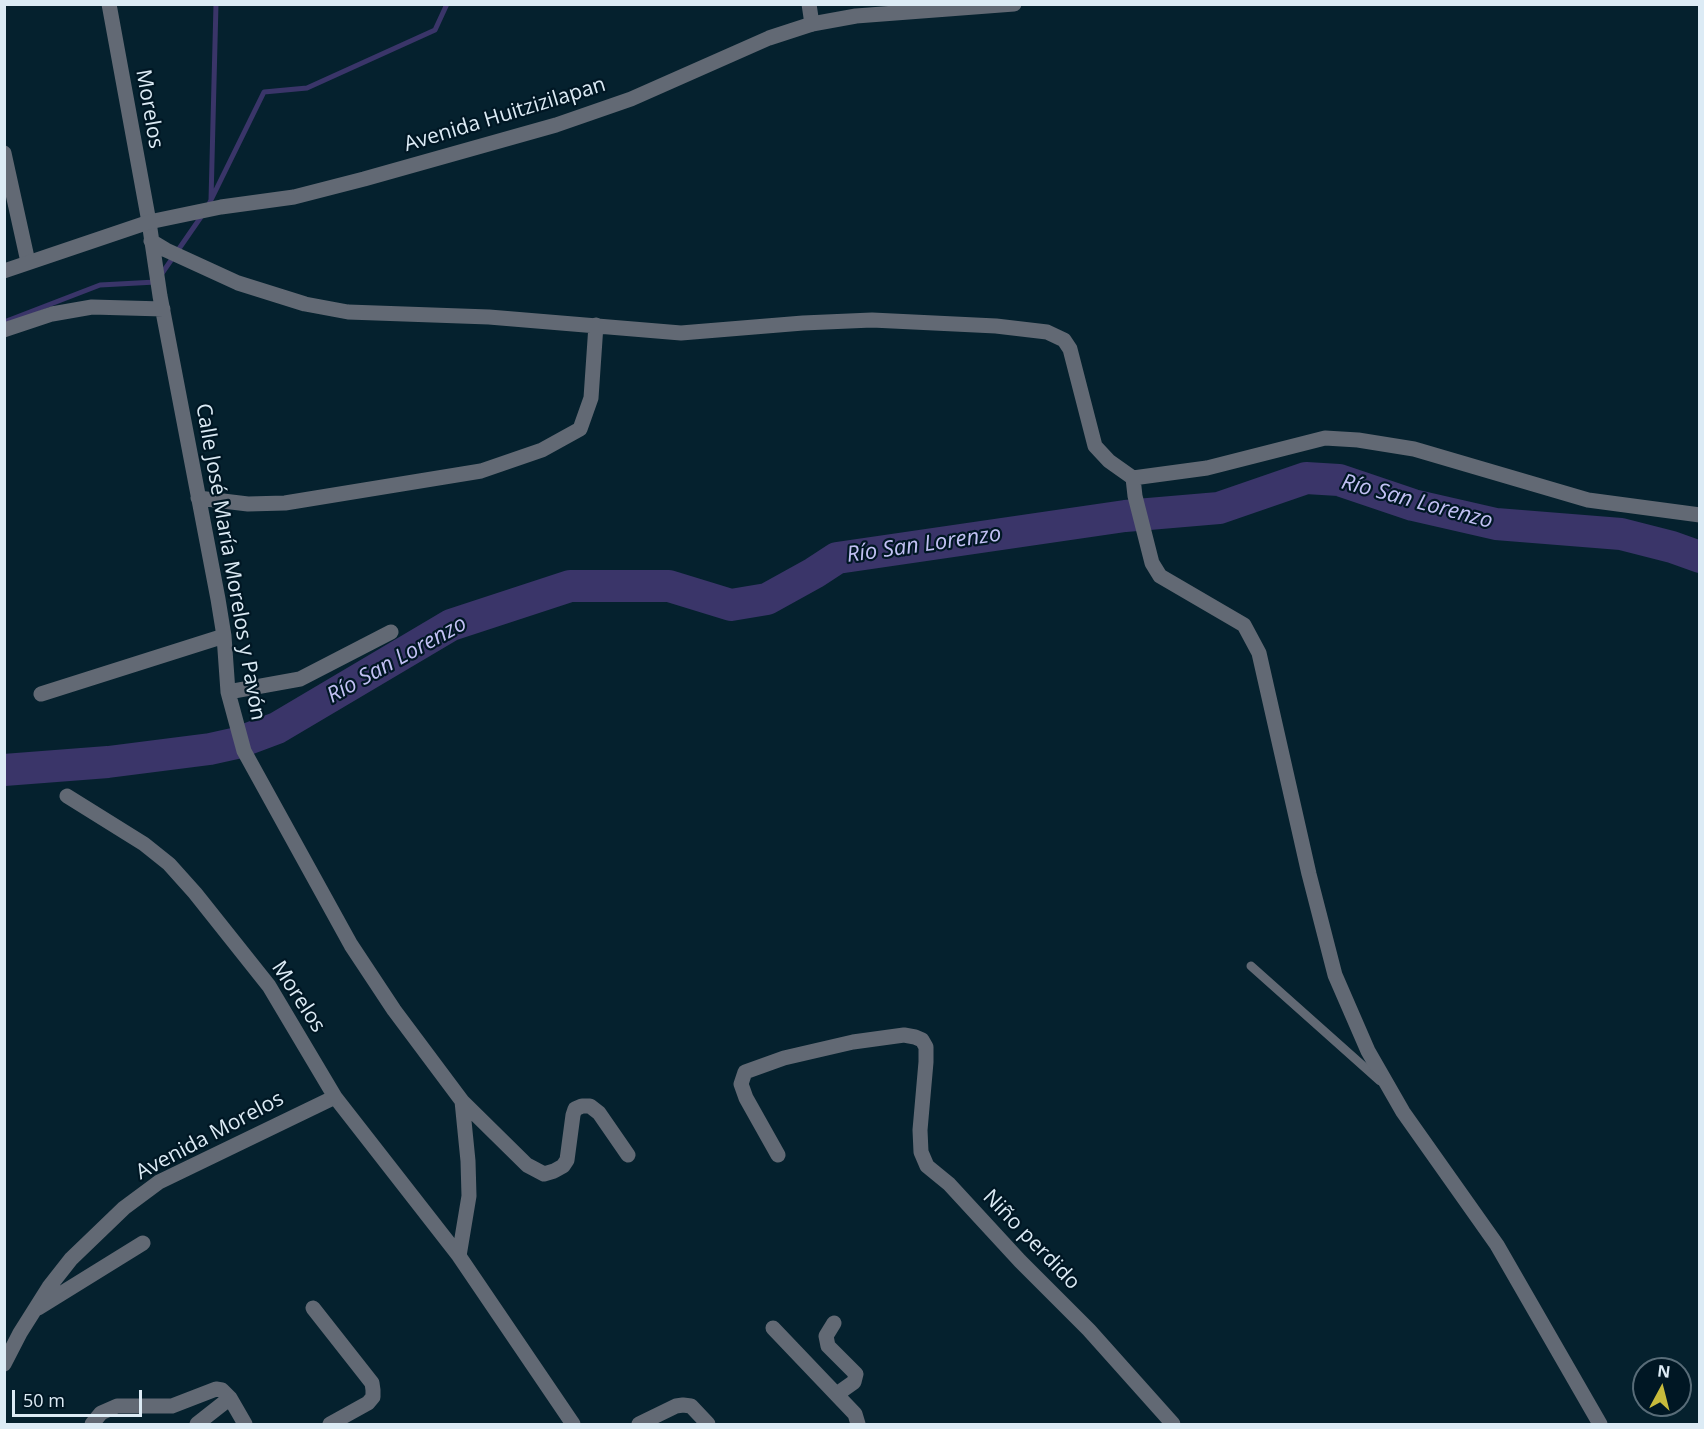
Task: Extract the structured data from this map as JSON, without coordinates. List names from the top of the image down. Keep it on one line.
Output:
{"streets":{"street":["Morelos","Avenida Huitzizilapan","Calle José María Morelos y Pavón","Avenida Morelos","Niño perdido"]},"crossings":[["Morelos","Avenida Huitzizilapan"],["Morelos","Calle José María Morelos y Pavón"],["Morelos","Avenida Morelos"],["Avenida Huitzizilapan","Calle José María Morelos y Pavón"]],"water":["Río San Lorenzo"],"scale_bar":"50 m","north":"top"}
